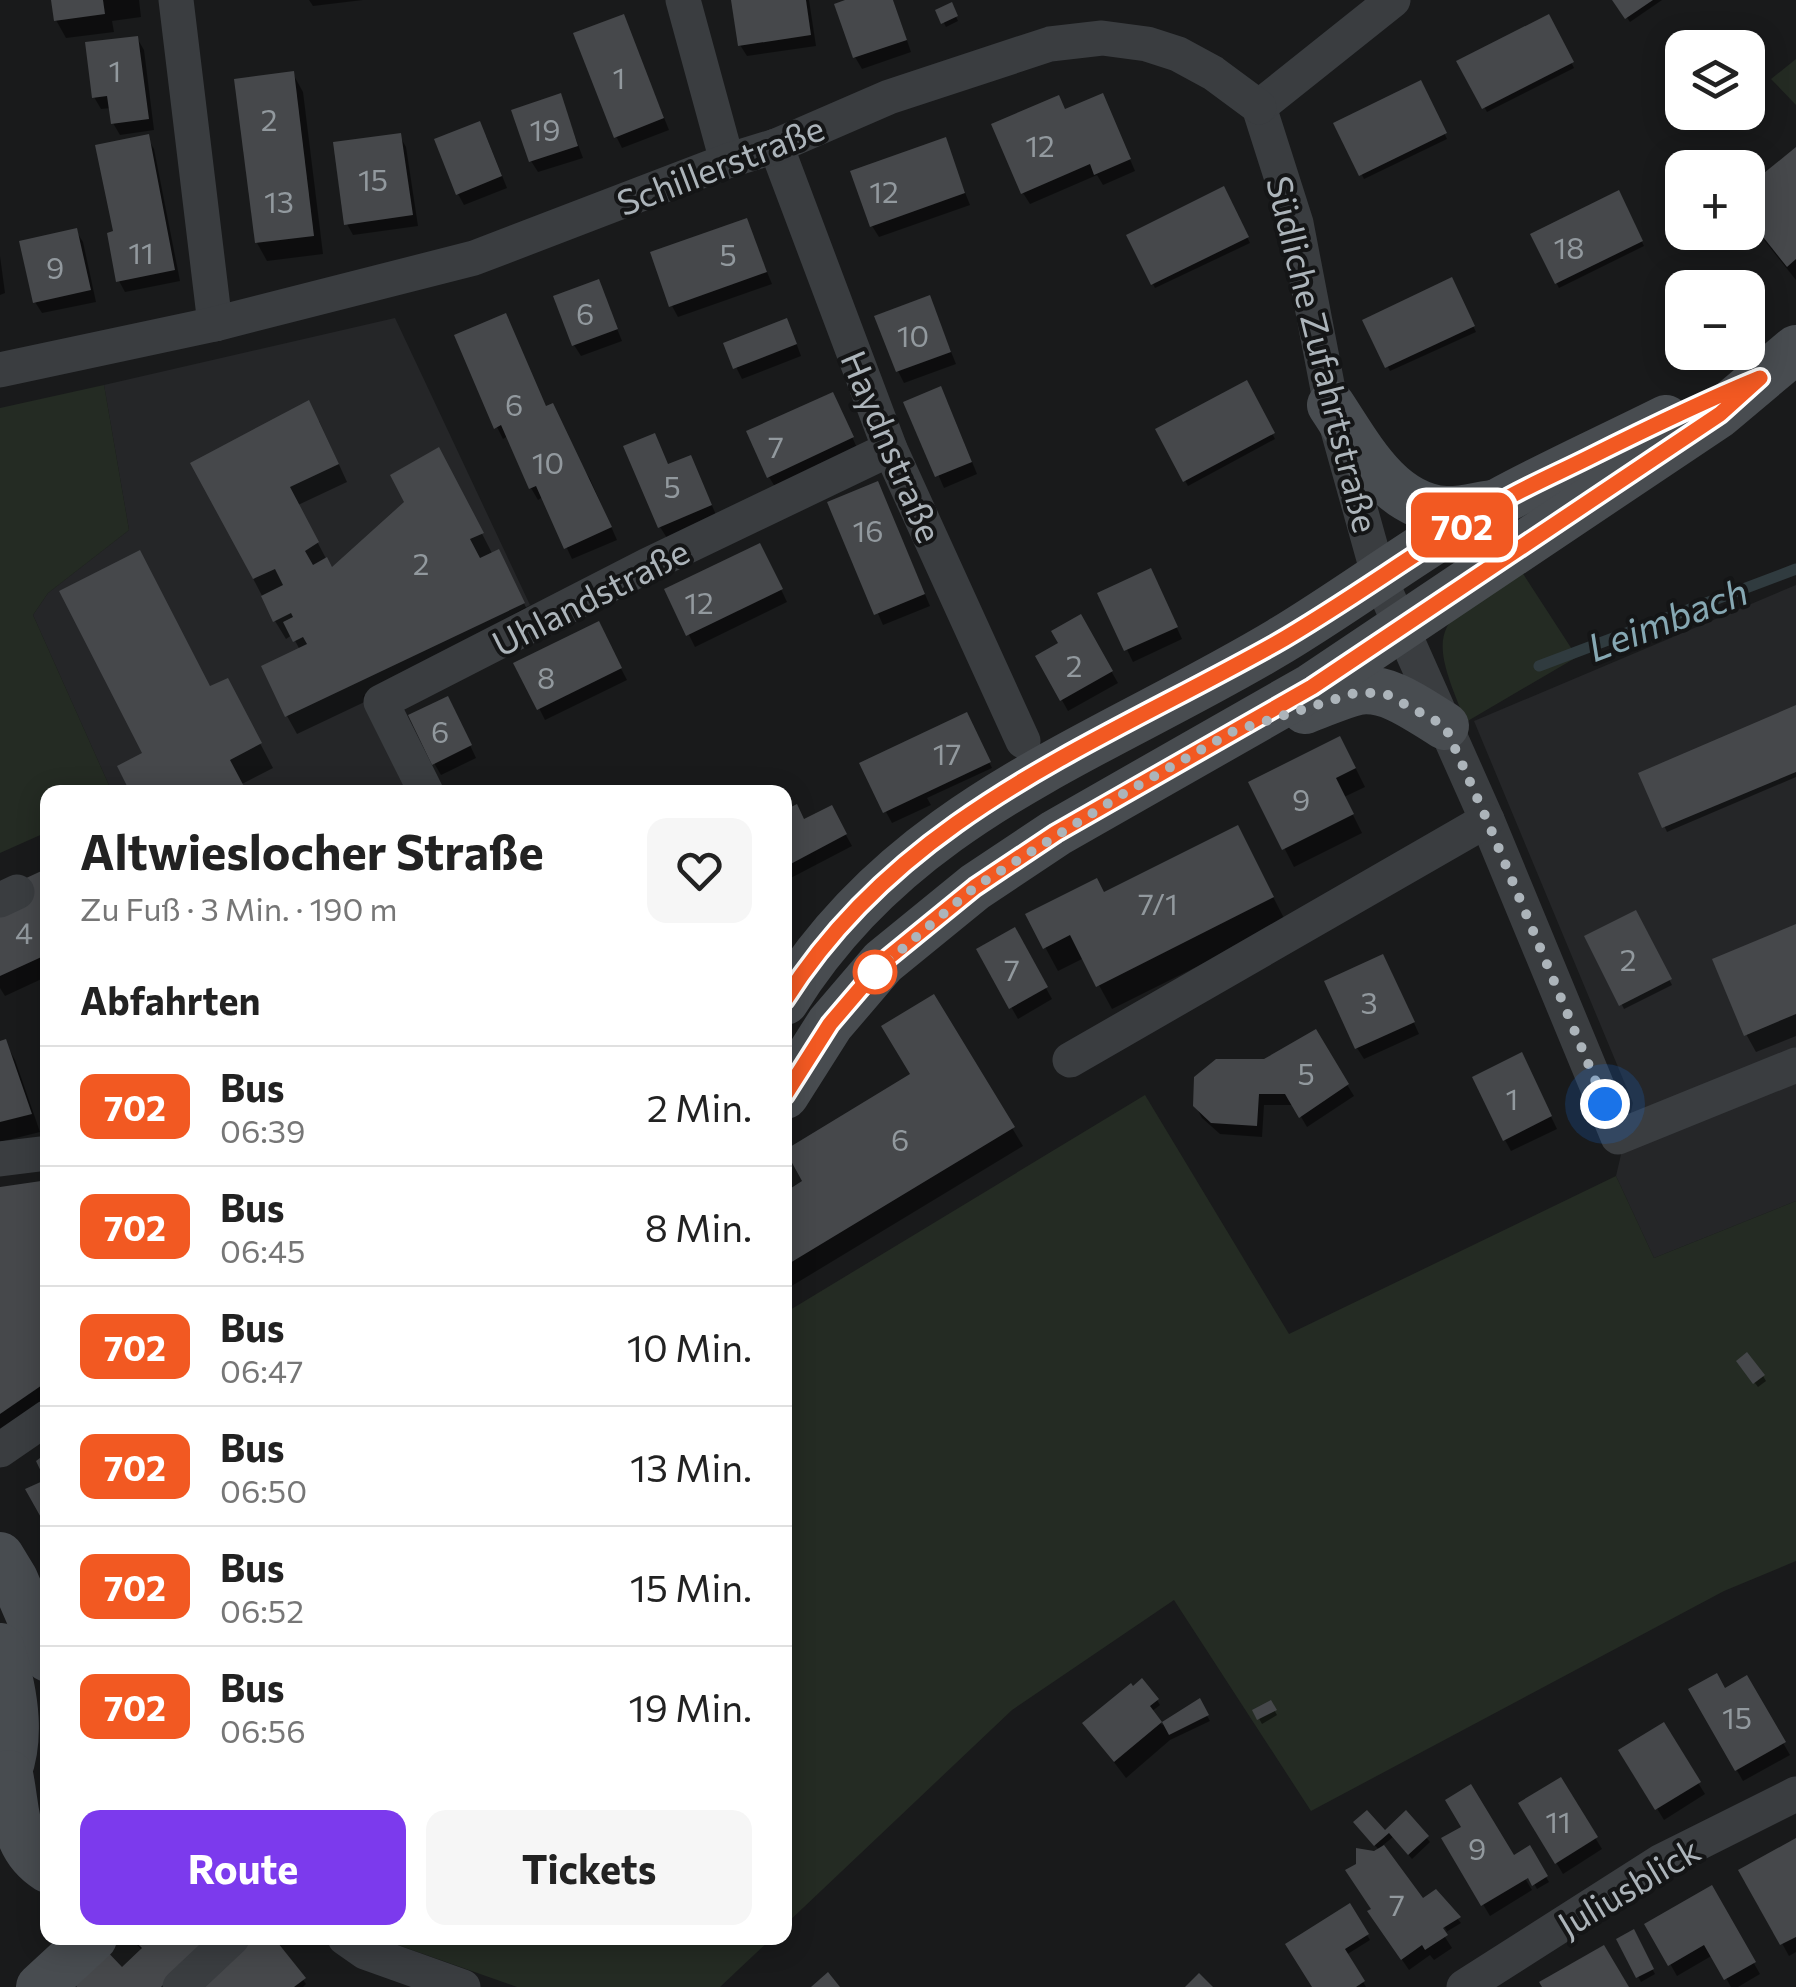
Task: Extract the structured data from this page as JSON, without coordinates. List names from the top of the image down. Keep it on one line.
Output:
{"streets":{"street":["Schillerstraße","Südliche Zufahrtstraße","Haydnstraße","Uhlandstraße","Juliusblick"]},"crossings":[["Schillerstraße","Südliche Zufahrtstraße"],["Schillerstraße","Haydnstraße"],["Haydnstraße","Uhlandstraße"]],"water":["Leimbach"],"lines":["bus line 702"],"house_numbers":["1","1","2","19","12","15","12","13","18","11","5","9","6","10","6","7","10","5","16","2","12","2","8","6","17","9","7/1","4","2","7","3","5","1","6","15","11","9","7"],"page":{"on_map":"702","map_buttons":["+","−"],"heading":[["Altwieslocher Straße","Zu Fuß · 3 Min. · 190 m"],"Abfahrten"],"list":[{"mark":"702","name":"Bus","note":"06:39","value":"2 Min."},{"mark":"702","name":"Bus","note":"06:45","value":"8 Min."},{"mark":"702","name":"Bus","note":"06:47","value":"10 Min."},{"mark":"702","name":"Bus","note":"06:50","value":"13 Min."},{"mark":"702","name":"Bus","note":"06:52","value":"15 Min."},{"mark":"702","name":"Bus","note":"06:56","value":"19 Min."}],"buttons":["Route","Tickets"]}}
